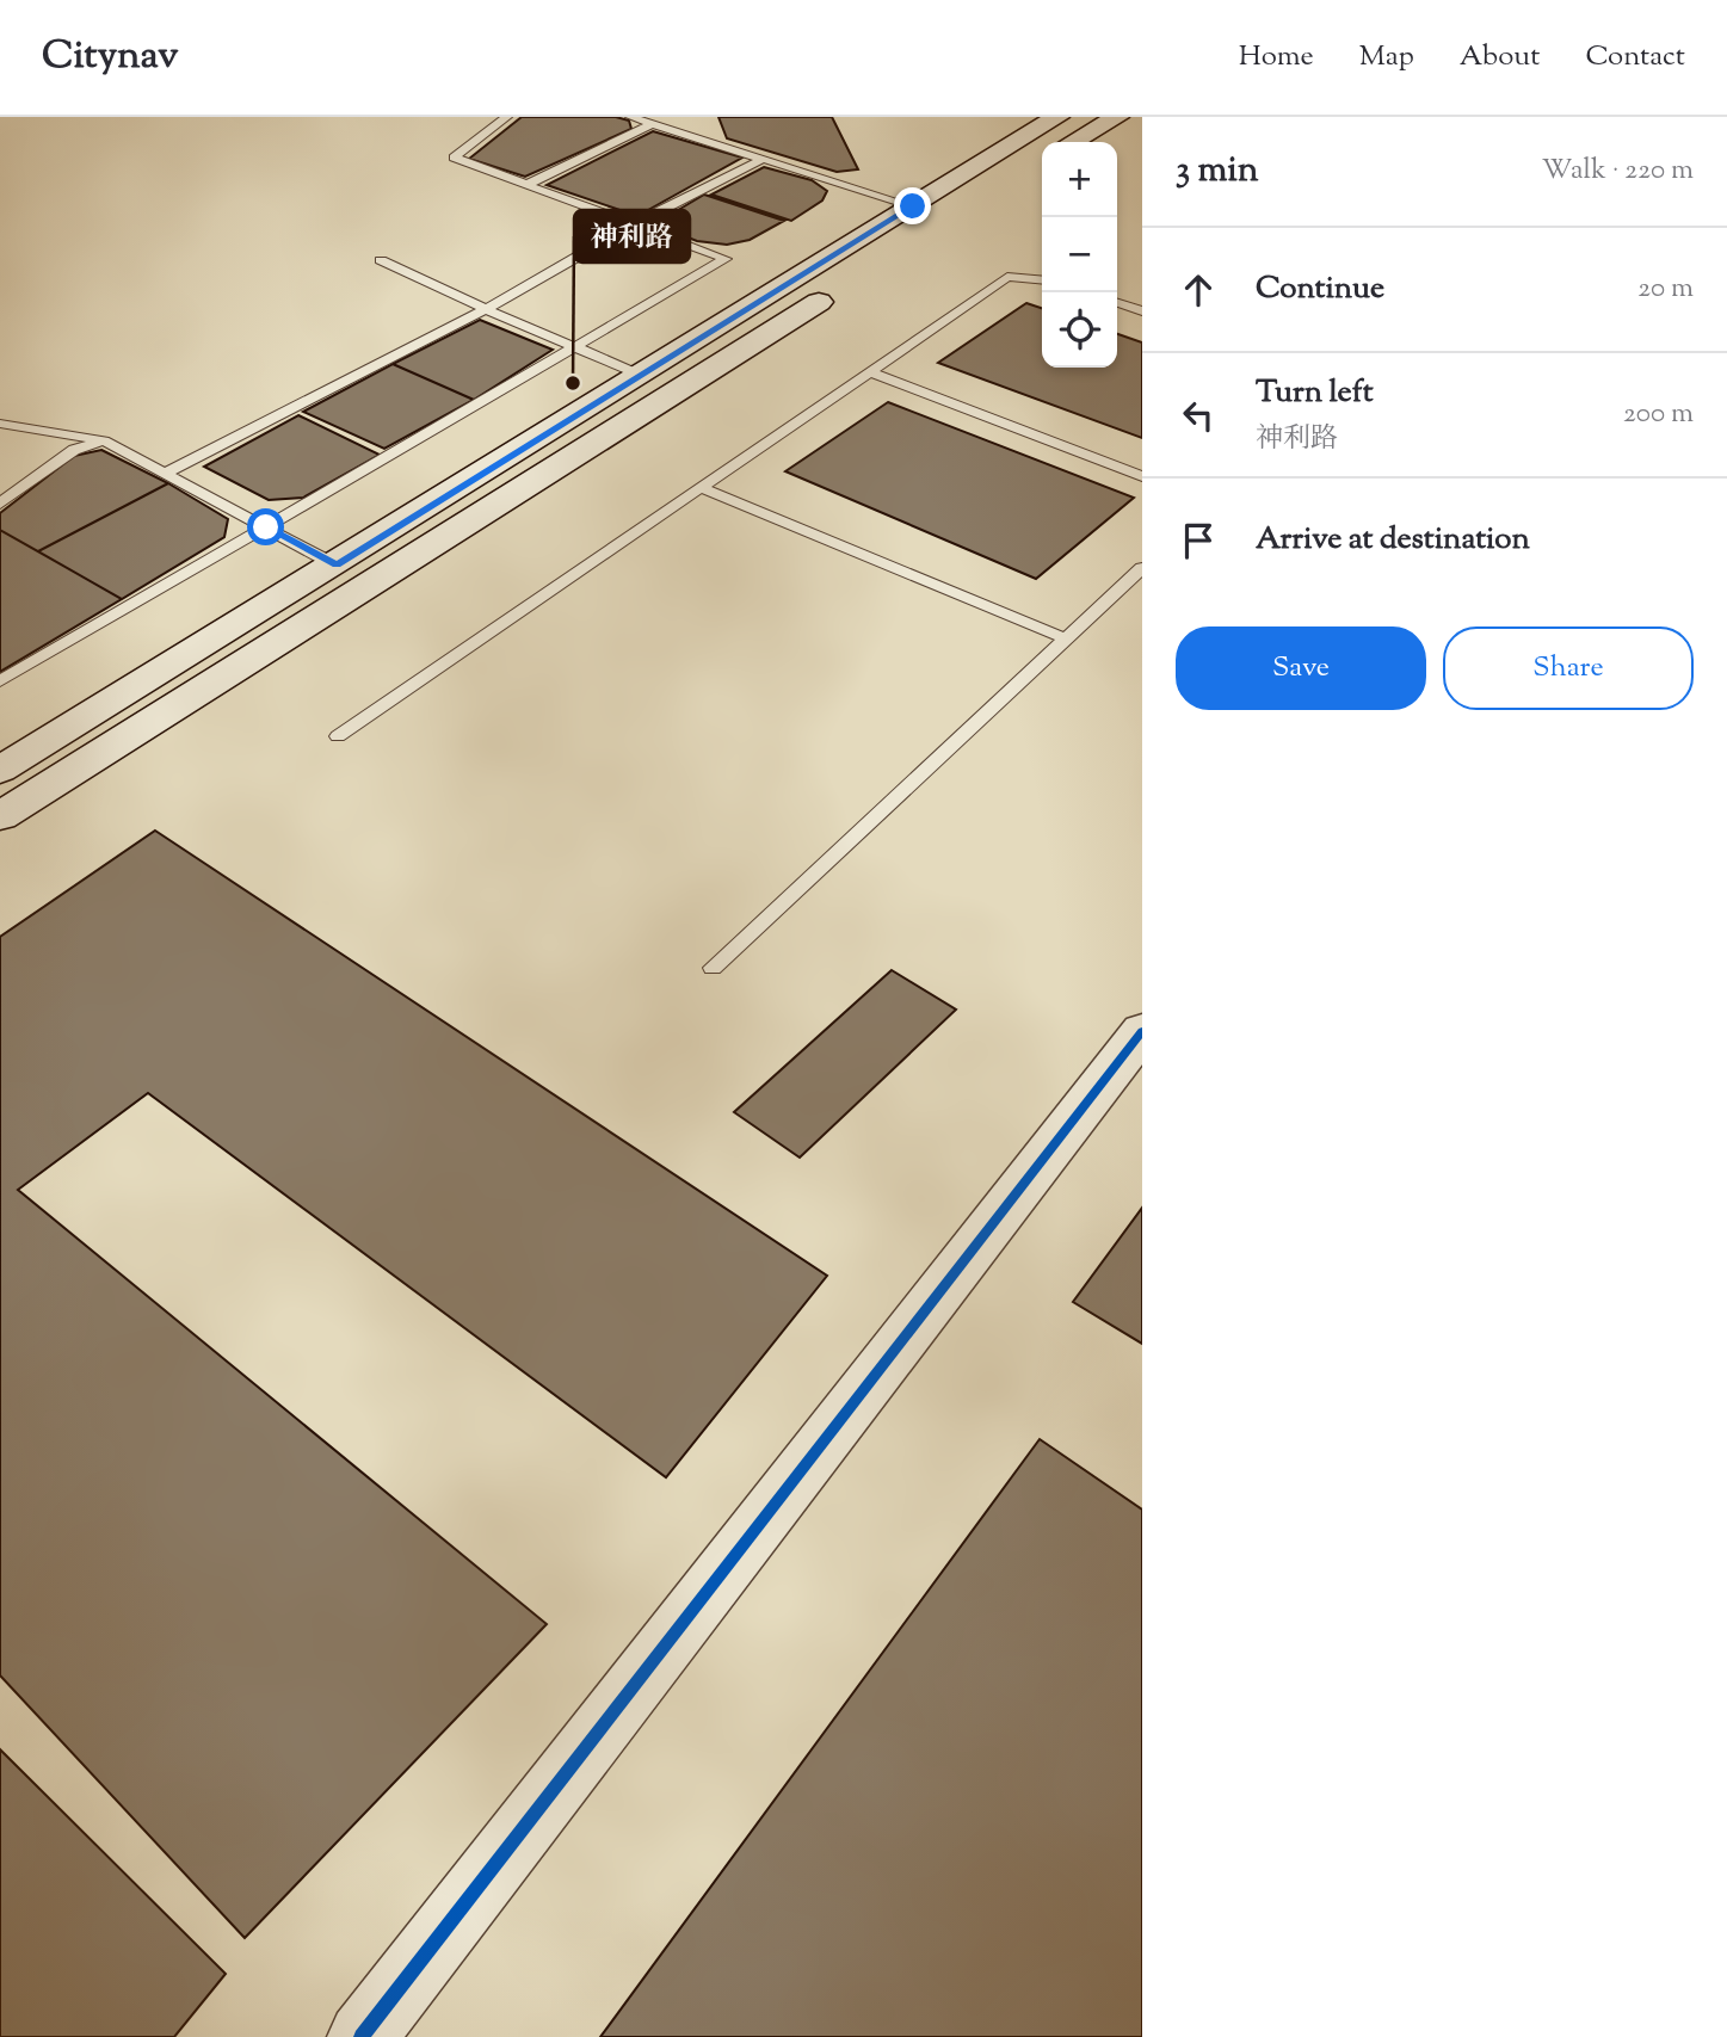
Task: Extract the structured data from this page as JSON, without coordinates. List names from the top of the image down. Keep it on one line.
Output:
{"places":["神利路"],"page":{"header":"Citynav","nav":["Home","Map","About","Contact"],"heading":["3 min","Walk · 220 m"],"map_buttons":["+","−"],"list":[["Continue","20 m"],["Turn left","神利路","200 m"],"Arrive at destination"],"buttons":["Save","Share"]}}
